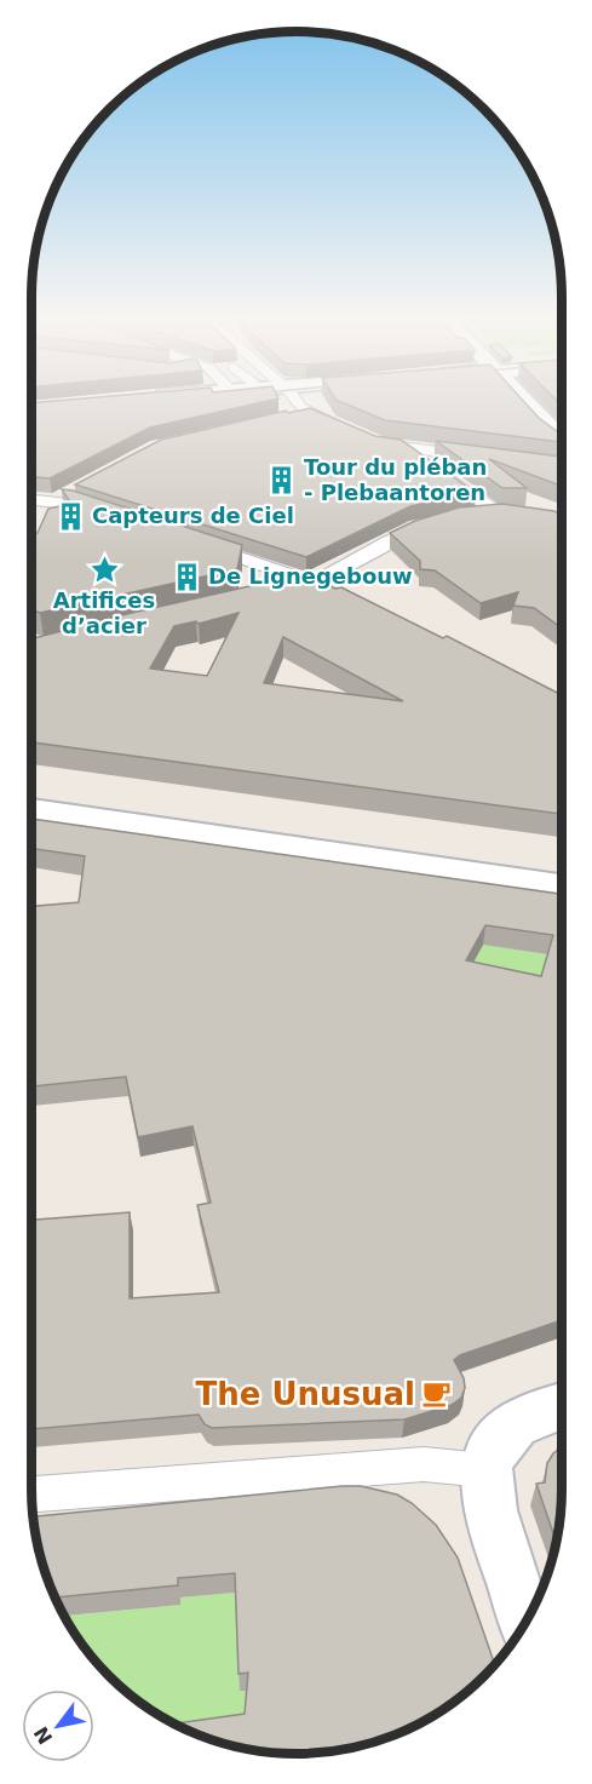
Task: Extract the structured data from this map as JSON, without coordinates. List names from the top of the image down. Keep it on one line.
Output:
{"places":{"building":["Tour du pléban - Plebaantoren","Capteurs de Ciel","De Lignegebouw"],"place":["Artifices d’acier"],"cafe":["The Unusual"]},"north":"bottom left"}
